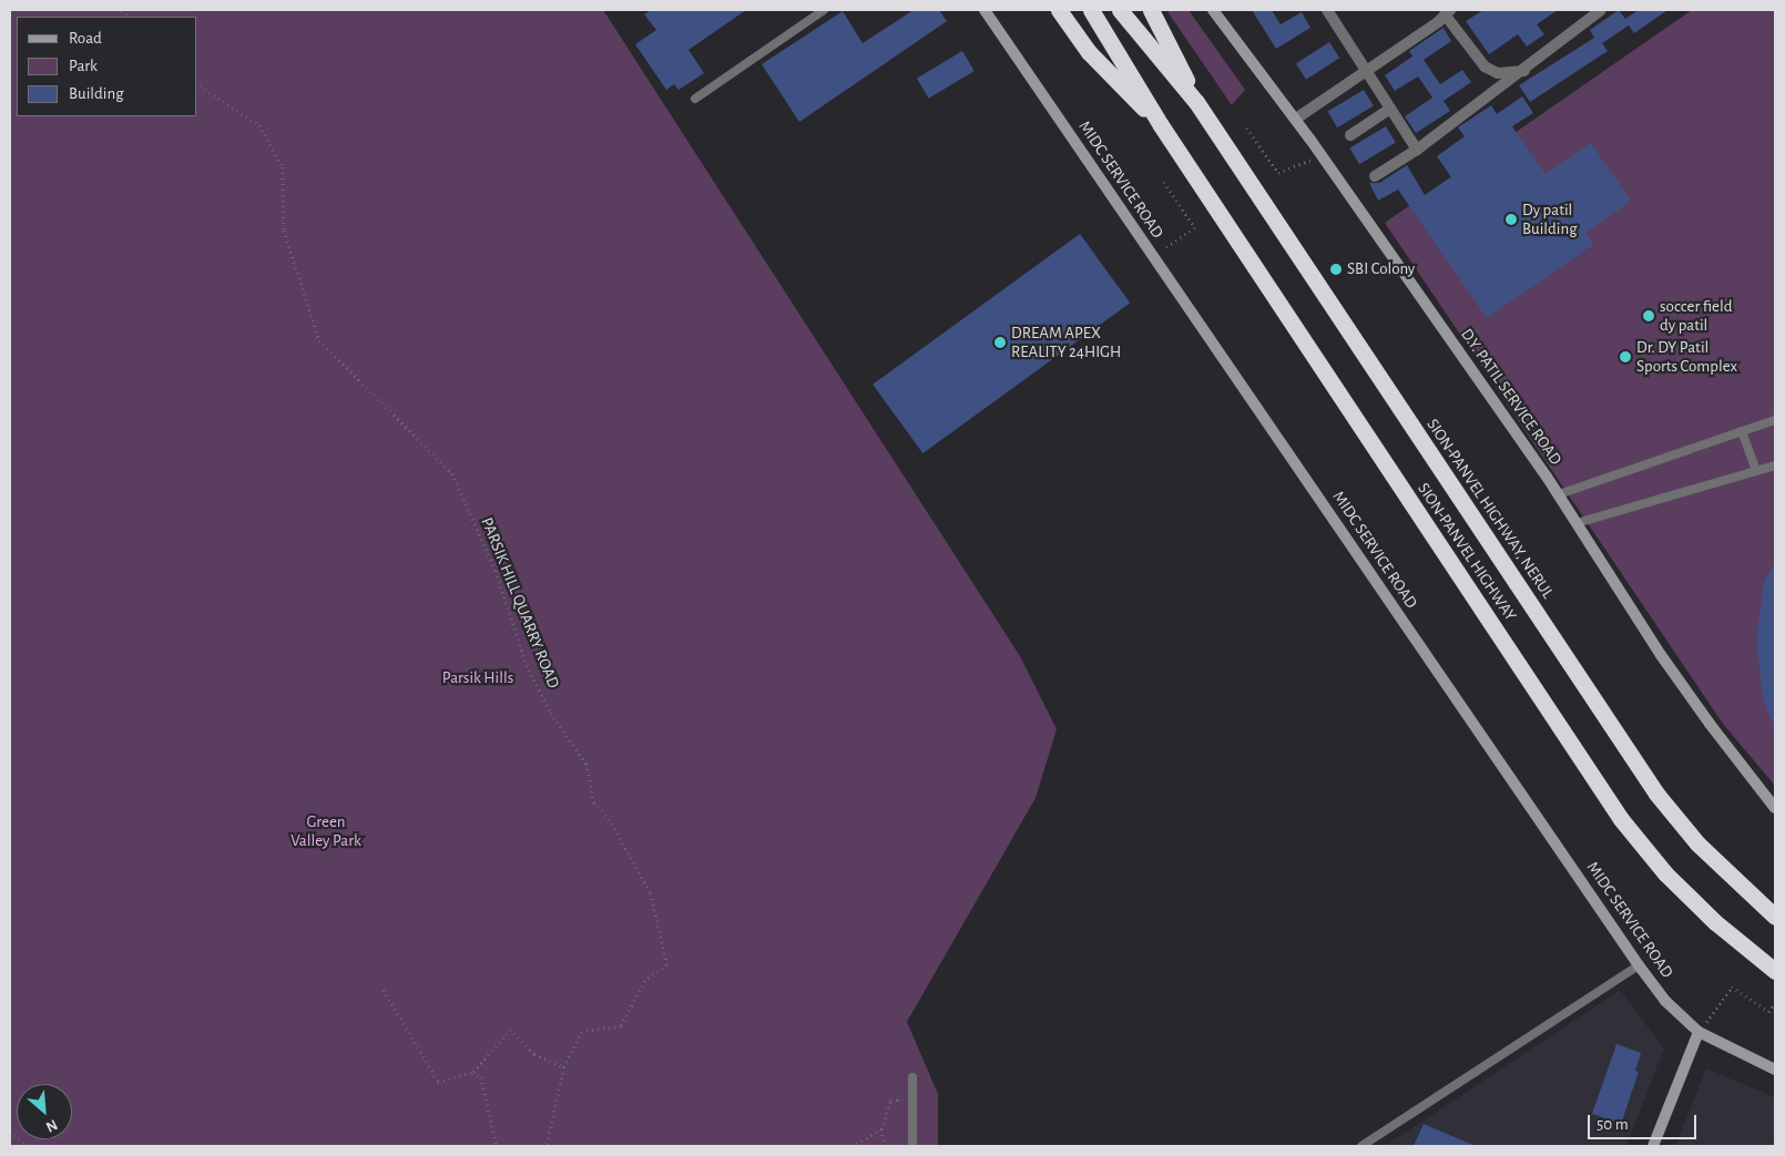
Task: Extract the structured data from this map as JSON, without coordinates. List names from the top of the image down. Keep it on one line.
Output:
{"streets":{"highway":["SION-PANVEL HIGHWAY, NERUL","SION-PANVEL HIGHWAY"],"street":["MIDC SERVICE ROAD","D.Y. PATIL SERVICE ROAD"],"path":["PARSIK HILL QUARRY ROAD"]},"parks":["Parsik Hills","Green Valley Park"],"places":["Dy patil Building","SBI Colony","soccer field dy patil","DREAM APEX REALITY 24HIGH","Dr. DY Patil Sports Complex"],"legend":["Road","Park","Building"],"scale_bar":"50 m","north":"bottom right"}
